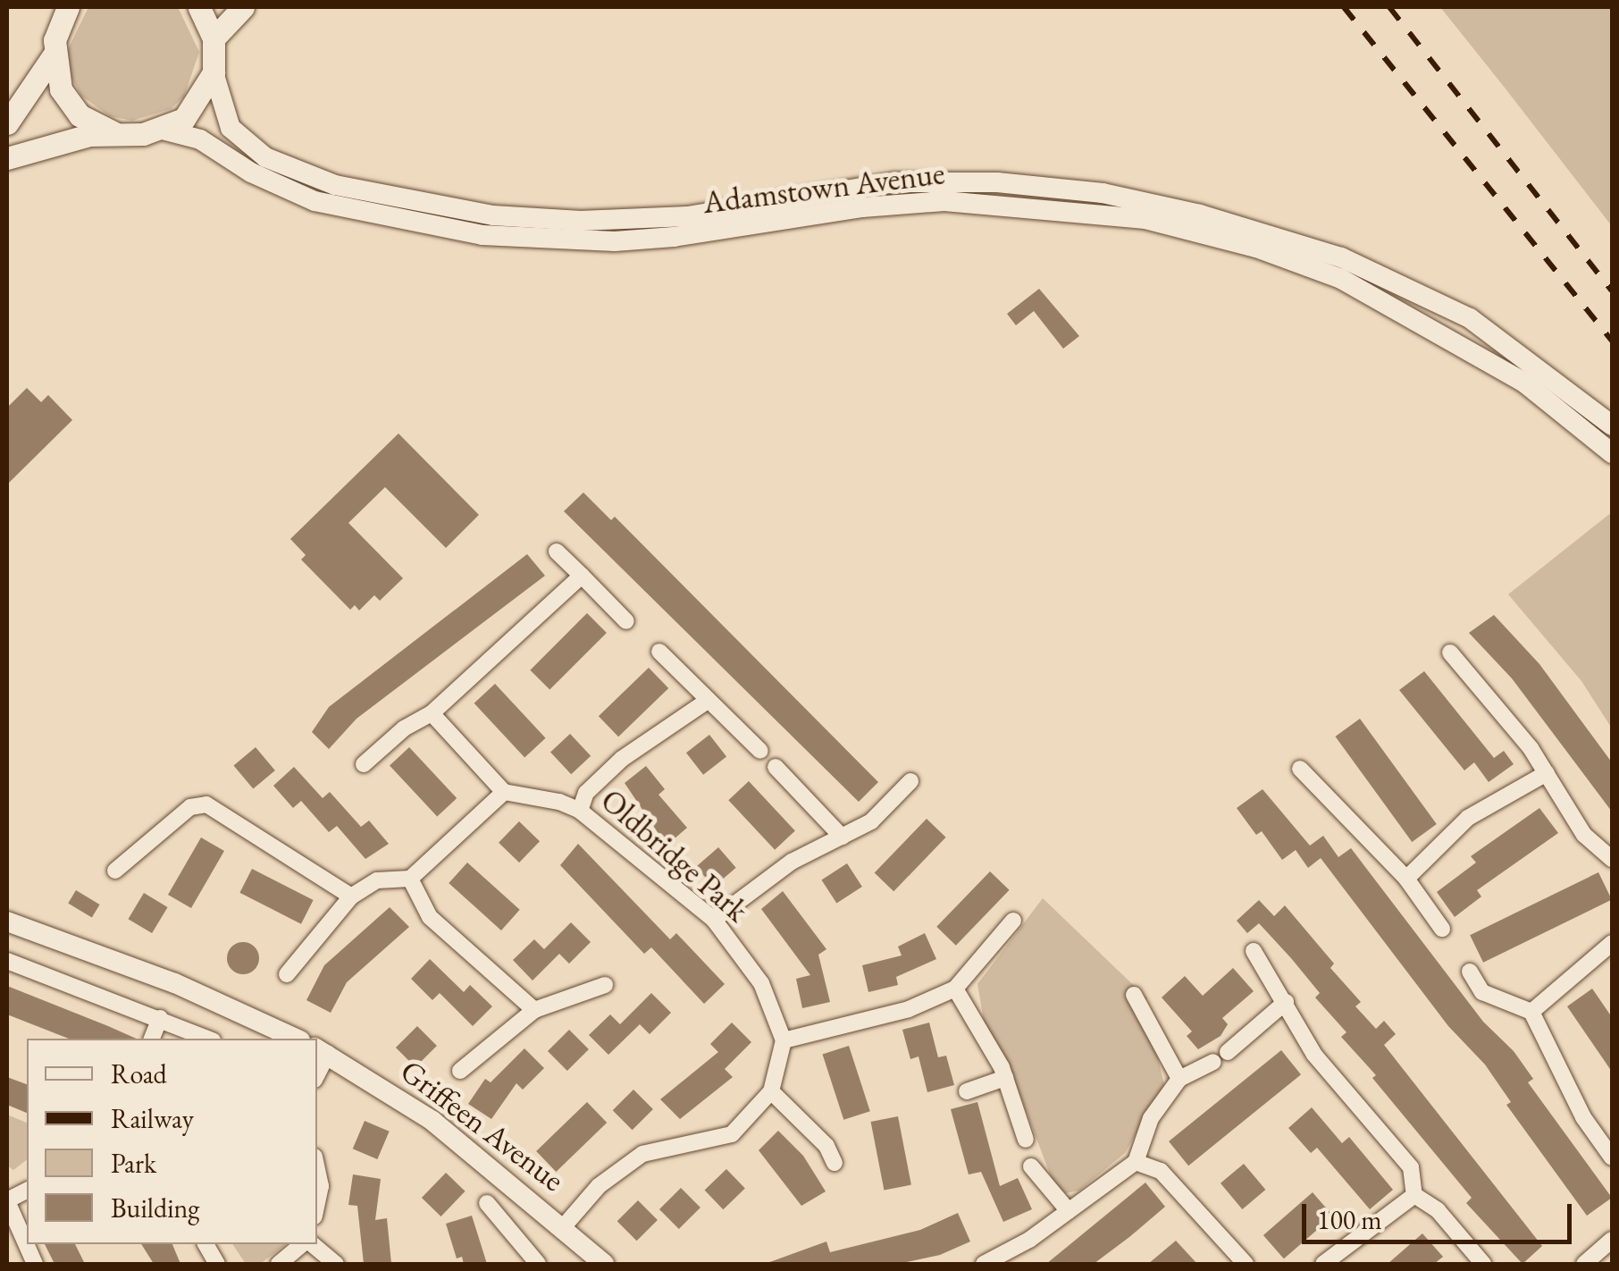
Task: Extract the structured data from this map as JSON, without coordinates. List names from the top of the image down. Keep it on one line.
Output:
{"streets":{"street":["Adamstown Avenue","Oldbridge Park","Griffeen Avenue"]},"legend":["Road","Railway","Park","Building"],"scale_bar":"100 m"}
